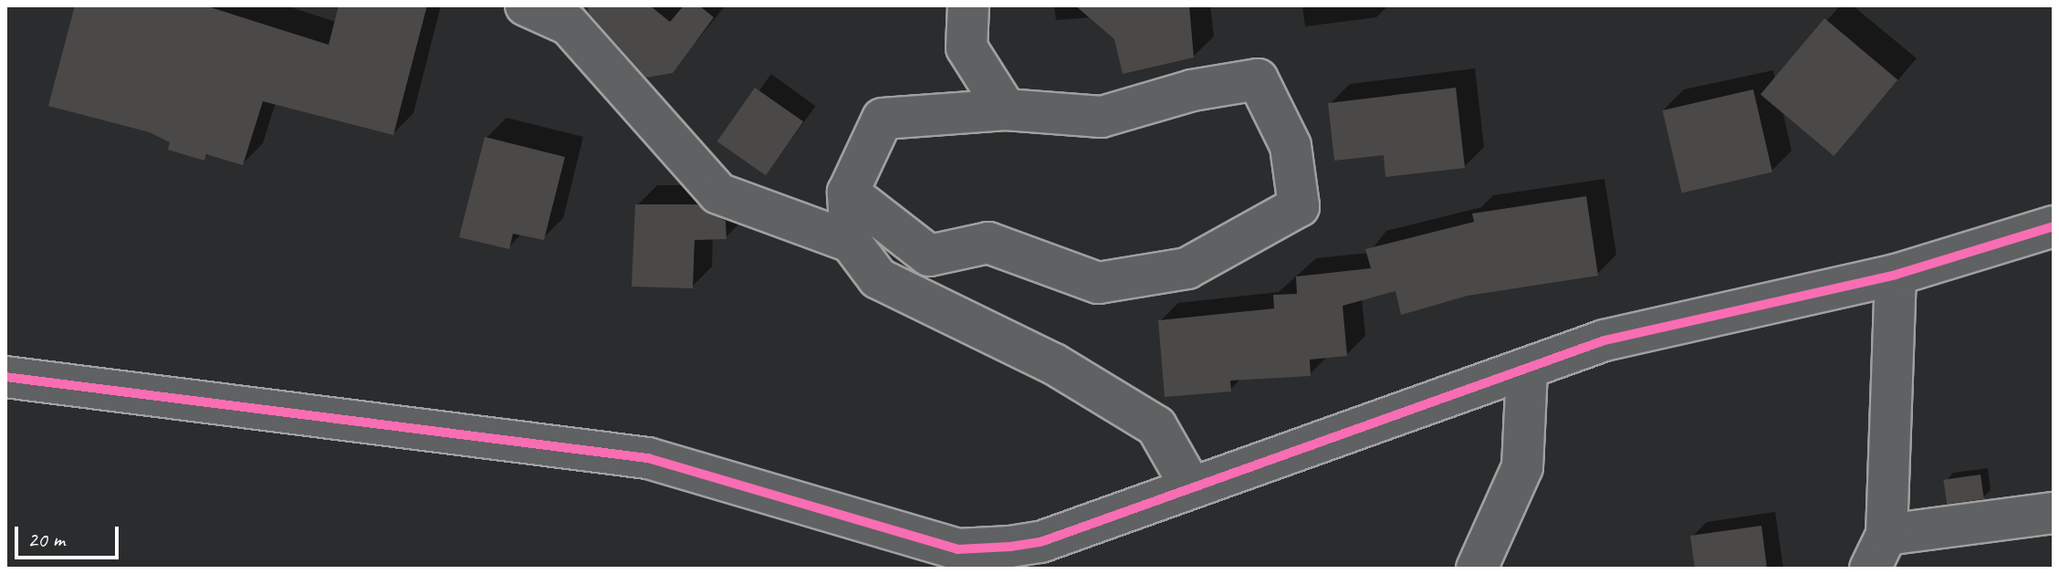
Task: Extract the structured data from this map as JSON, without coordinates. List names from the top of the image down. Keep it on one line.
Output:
{"scale_bar":"20 m"}
